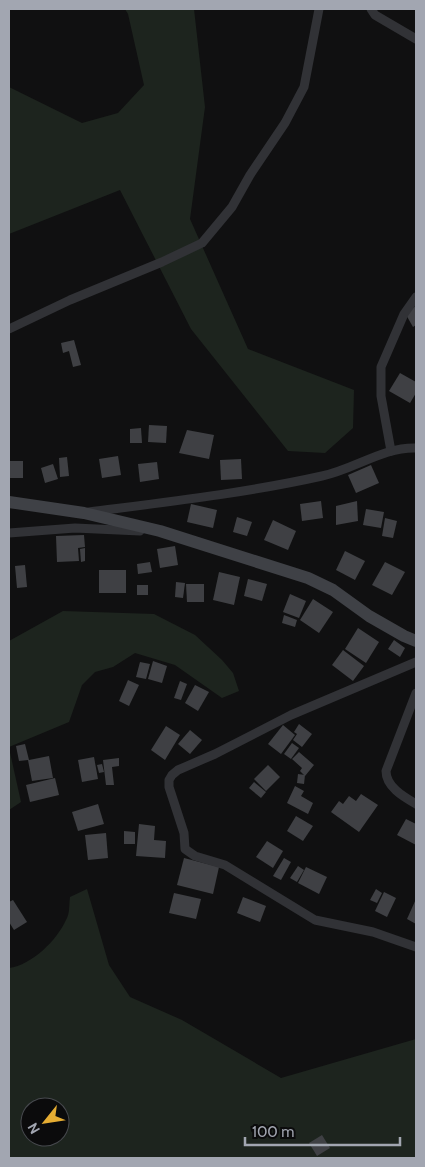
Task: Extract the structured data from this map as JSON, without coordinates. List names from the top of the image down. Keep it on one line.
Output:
{"scale_bar":"100 m","north":"bottom left"}
